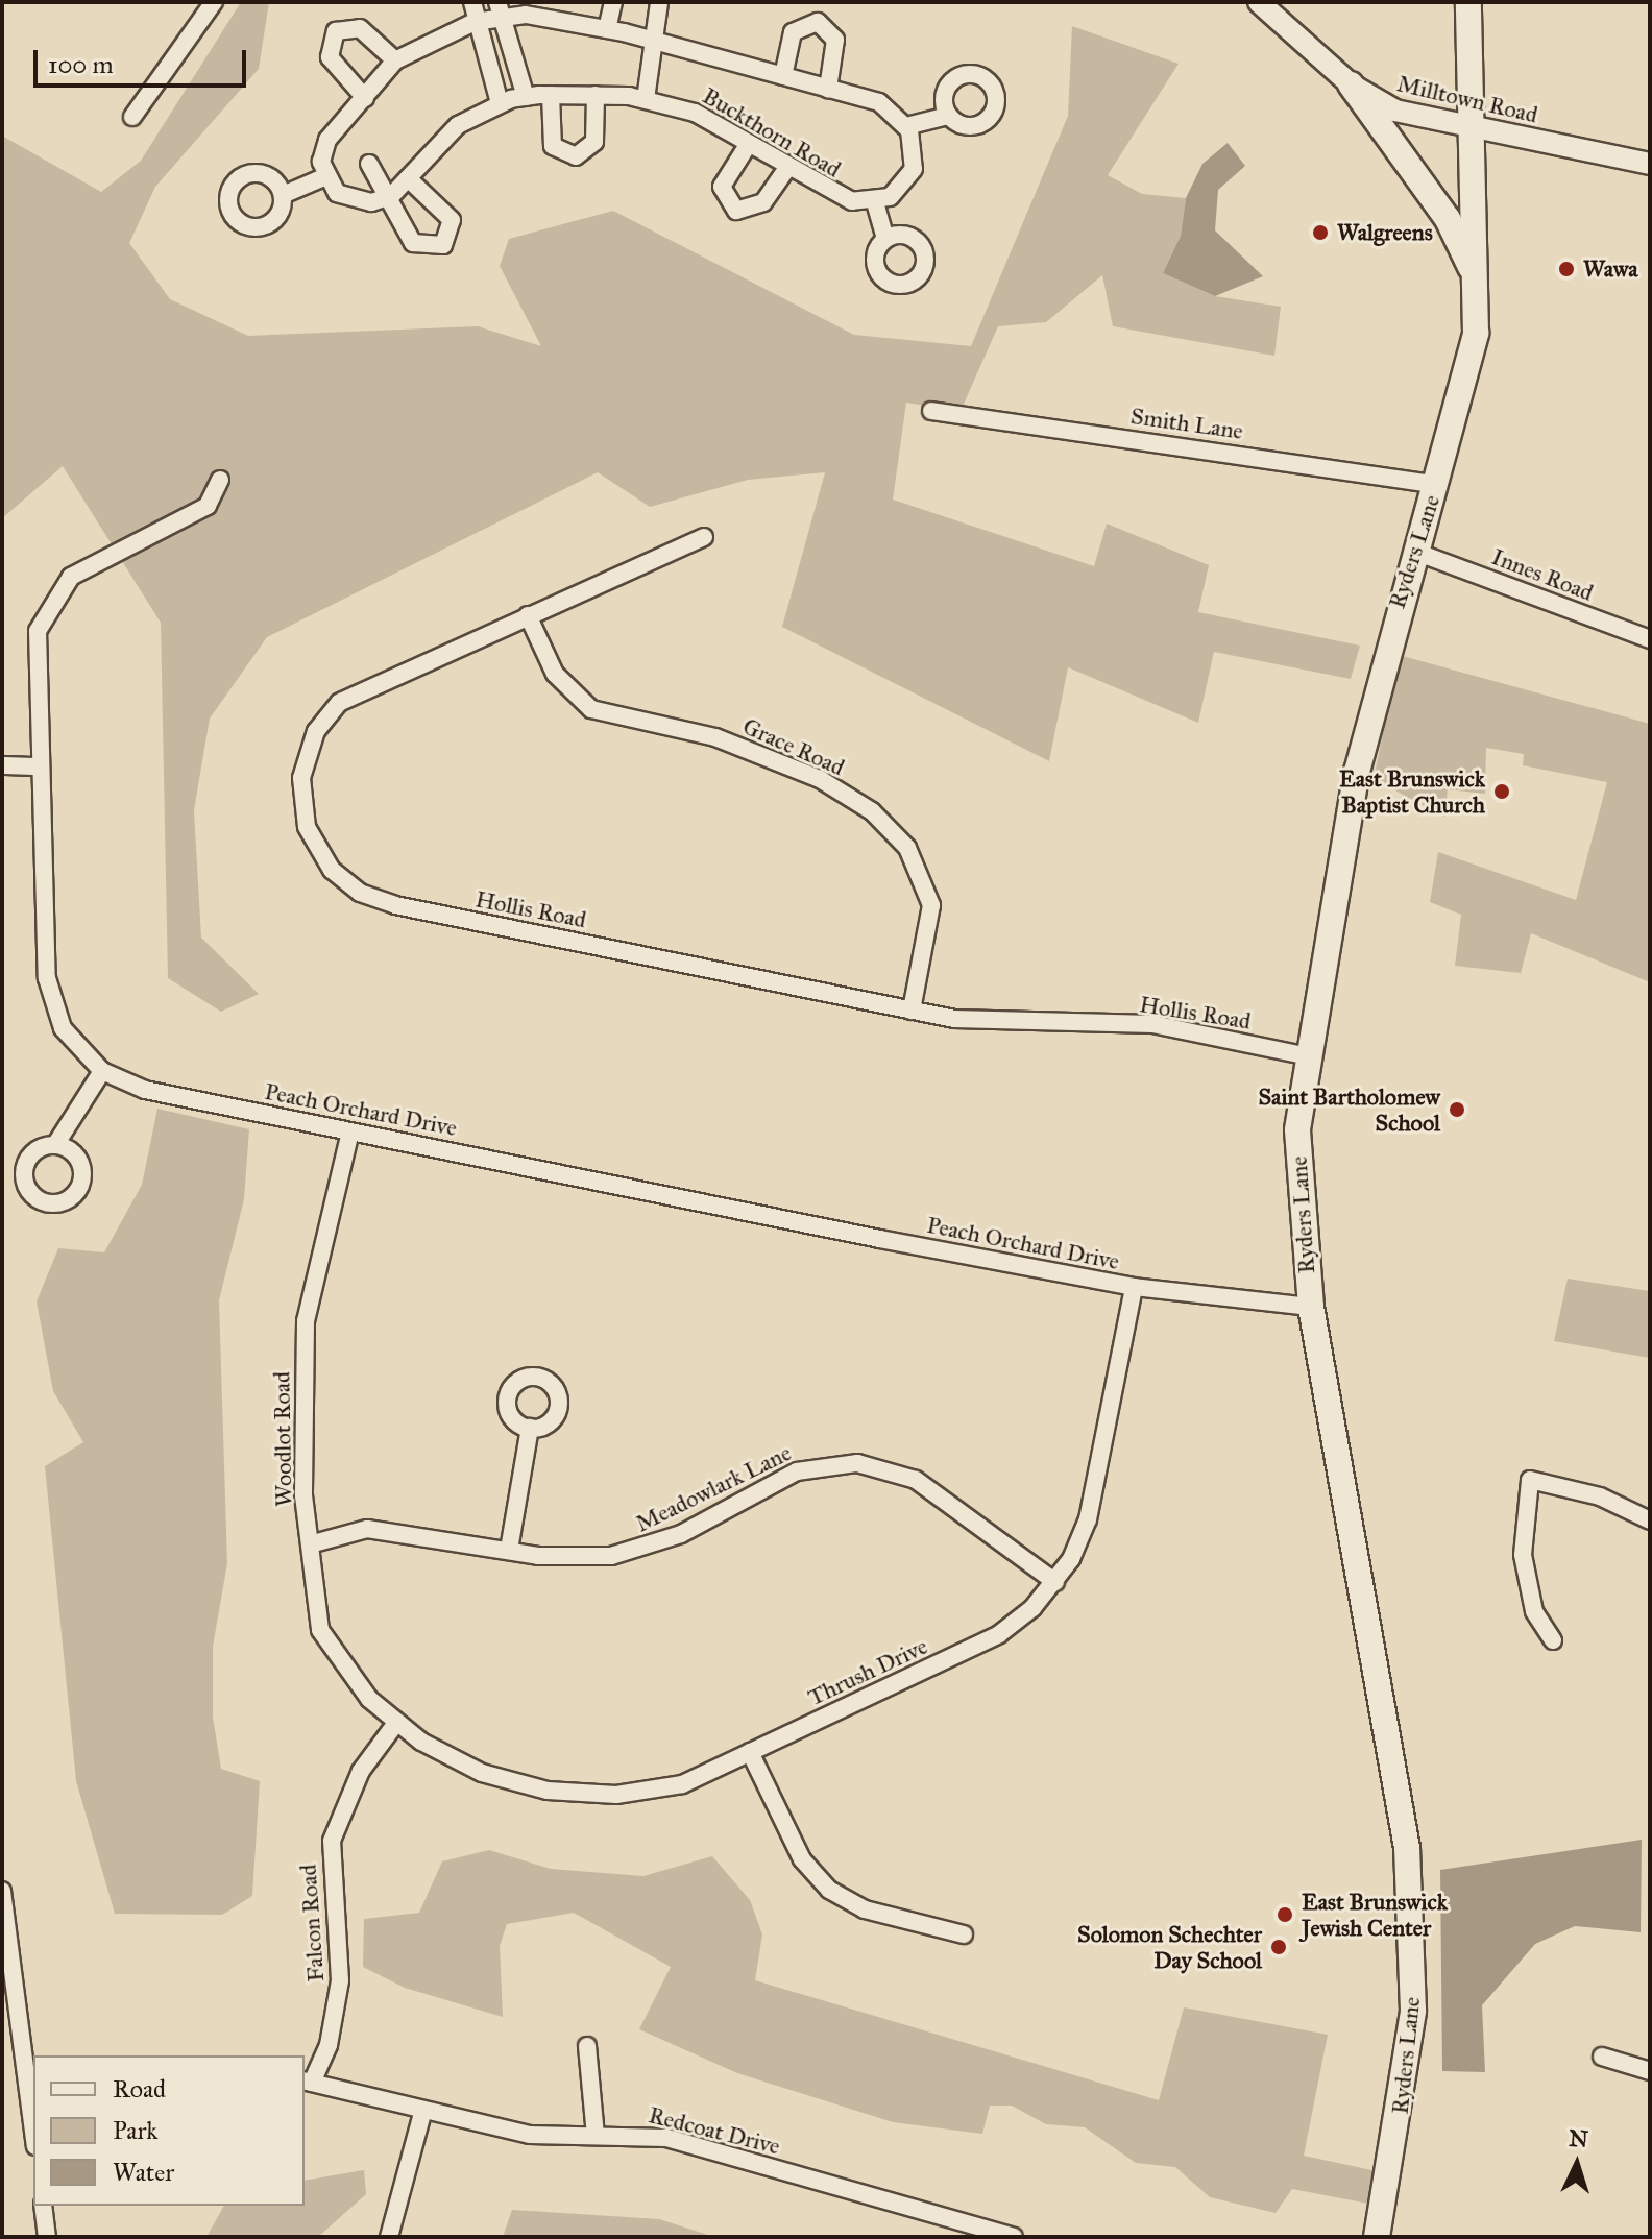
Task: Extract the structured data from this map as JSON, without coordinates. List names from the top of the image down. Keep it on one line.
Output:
{"streets":{"main road":["Ryders Lane"],"street":["Milltown Road","Buckthorn Road","Smith Lane","Innes Road","Grace Road","Hollis Road","Peach Orchard Drive","Woodlot Road","Meadowlark Lane","Thrush Drive","Falcon Road","Redcoat Drive"]},"crossings":[["Milltown Road","Ryders Lane"],["Smith Lane","Ryders Lane"],["Ryders Lane","Innes Road"],["Ryders Lane","Hollis Road"],["Ryders Lane","Peach Orchard Drive"],["Grace Road","Hollis Road"],["Peach Orchard Drive","Woodlot Road"],["Peach Orchard Drive","Thrush Drive"],["Woodlot Road","Meadowlark Lane"],["Woodlot Road","Thrush Drive"],["Woodlot Road","Falcon Road"],["Meadowlark Lane","Thrush Drive"],["Thrush Drive","Falcon Road"],["Falcon Road","Redcoat Drive"]],"places":["Walgreens","Wawa","East Brunswick Baptist Church","Saint Bartholomew School","East Brunswick Jewish Center","Solomon Schechter Day School"],"legend":["Road","Park","Water"],"scale_bar":"100 m","north":"top"}
